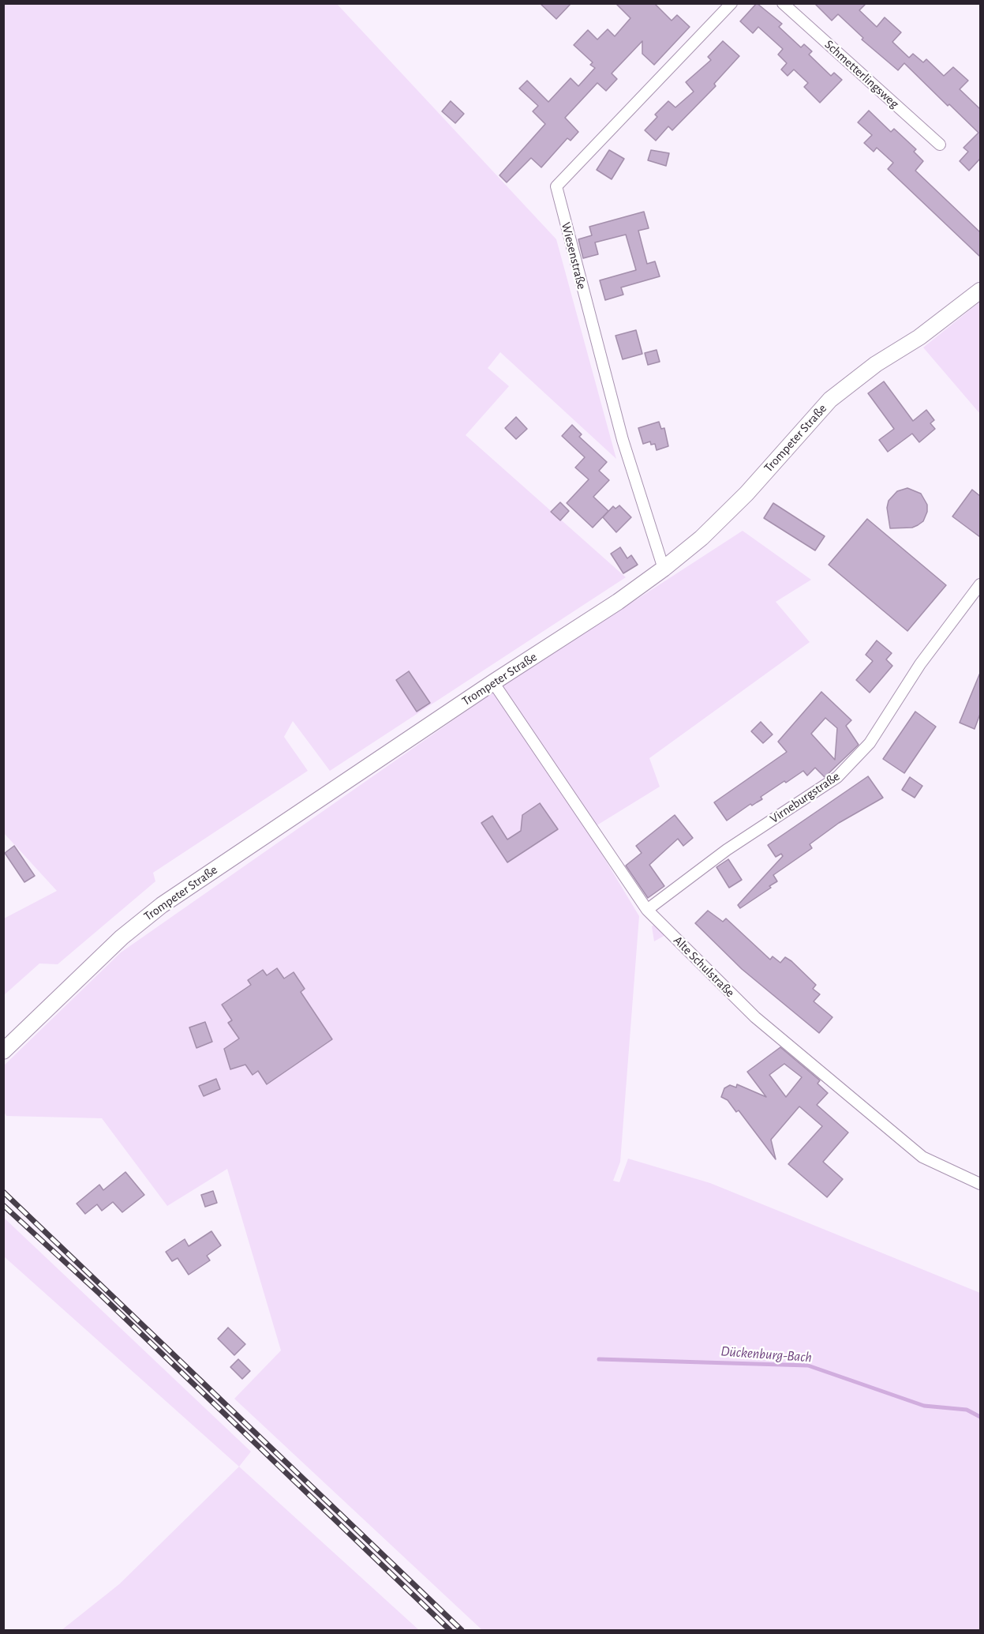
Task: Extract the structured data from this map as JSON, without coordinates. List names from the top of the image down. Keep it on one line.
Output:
{"streets":{"main road":["Trompeter Straße"],"street":["Schmetterlingsweg","Wiesenstraße","Virneburgstraße","Alte Schulstraße"]},"crossings":[["Wiesenstraße","Trompeter Straße"],["Trompeter Straße","Alte Schulstraße"],["Virneburgstraße","Alte Schulstraße"]],"water":["Dückenburg-Bach"]}
